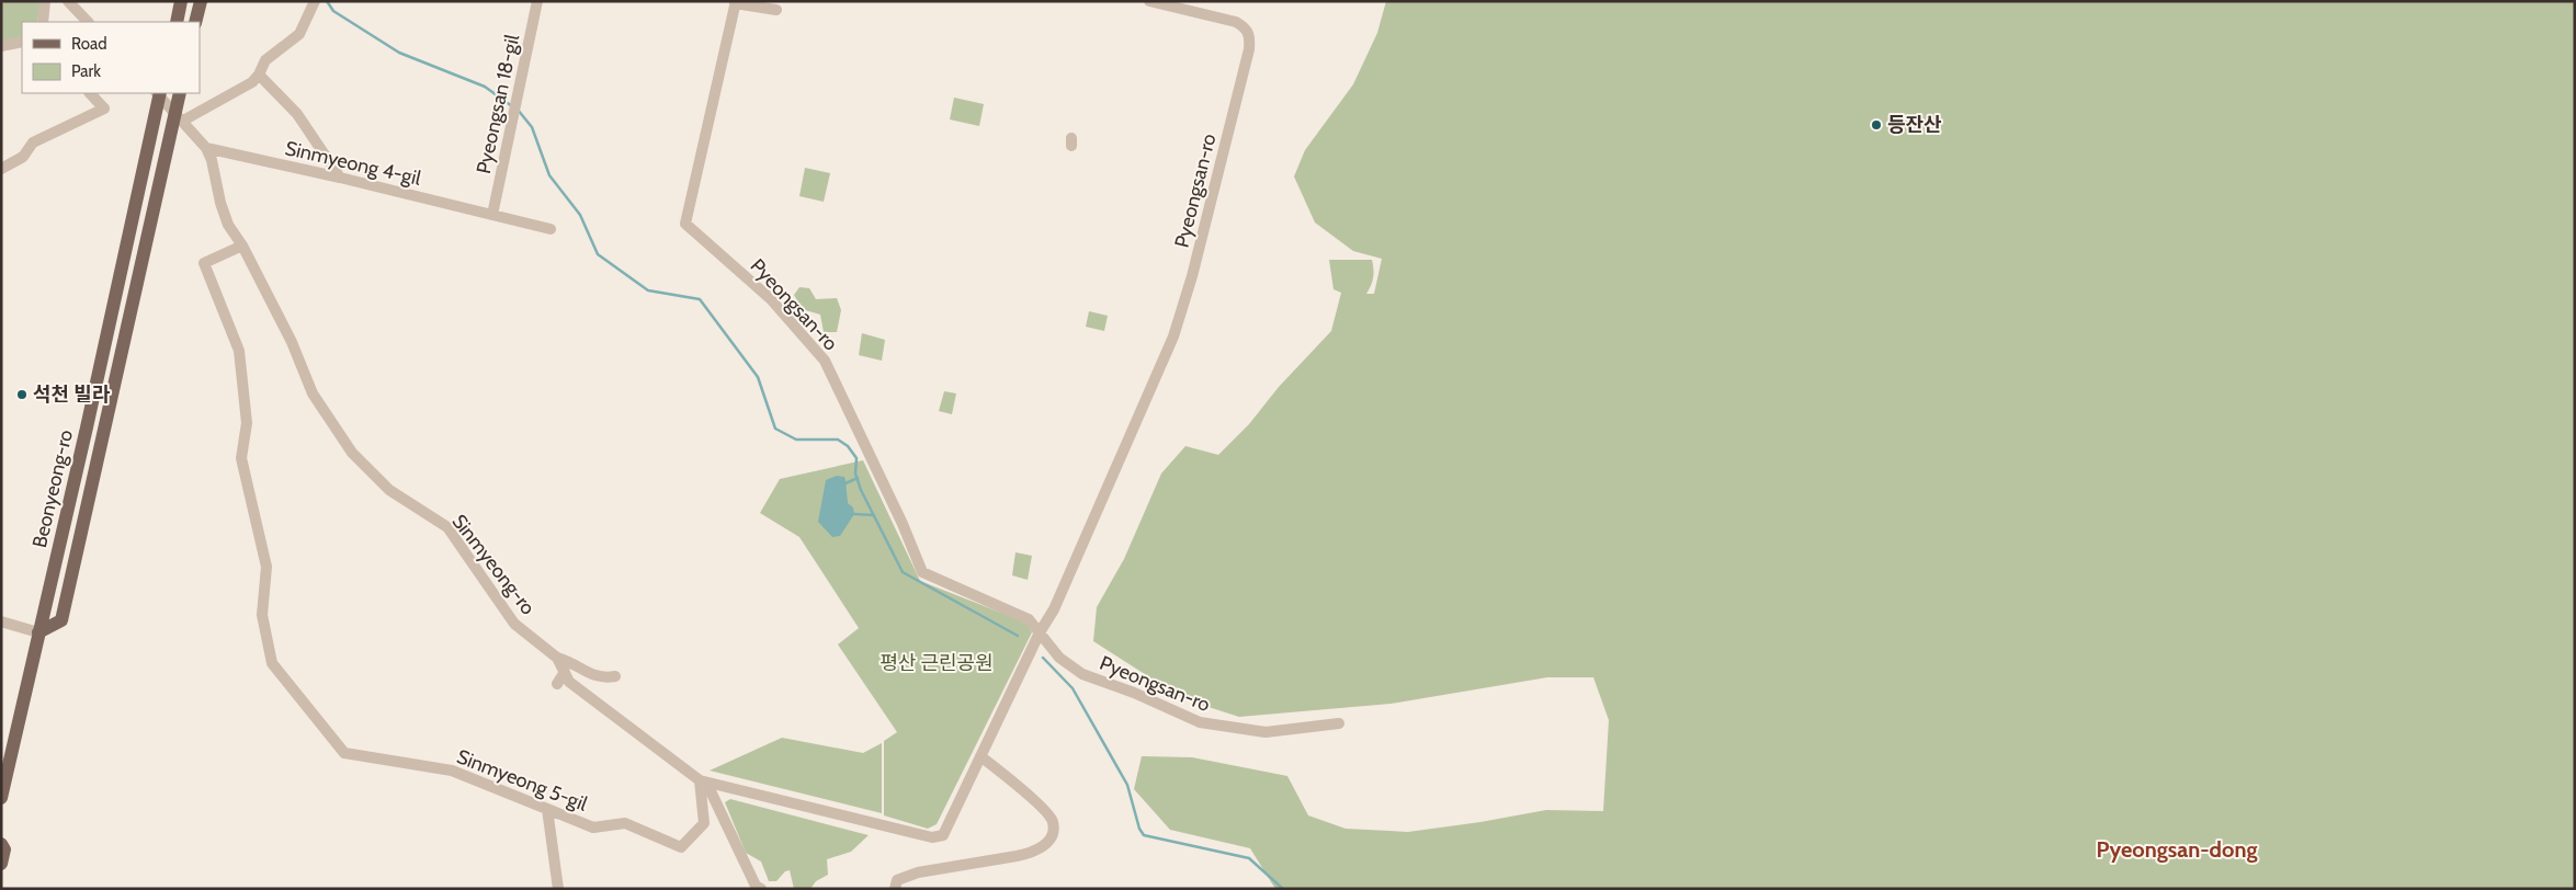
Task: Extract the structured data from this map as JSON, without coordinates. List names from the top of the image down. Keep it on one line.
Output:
{"streets":{"main road":["Beonyeong-ro"],"street":["Pyeongsan 18-gil","Sinmyeong 4-gil","Pyeongsan-ro","Sinmyeong-ro","Sinmyeong 5-gil"]},"crossings":[["Pyeongsan 18-gil","Sinmyeong 4-gil"],["Sinmyeong 4-gil","Sinmyeong-ro"],["Beonyeong-ro","Sinmyeong-ro"],["Sinmyeong-ro","Sinmyeong 5-gil"]],"districts":["Pyeongsan-dong"],"parks":["평산 근린공원"],"places":["등잔산","석천 빌라"],"legend":["Road","Park"]}
